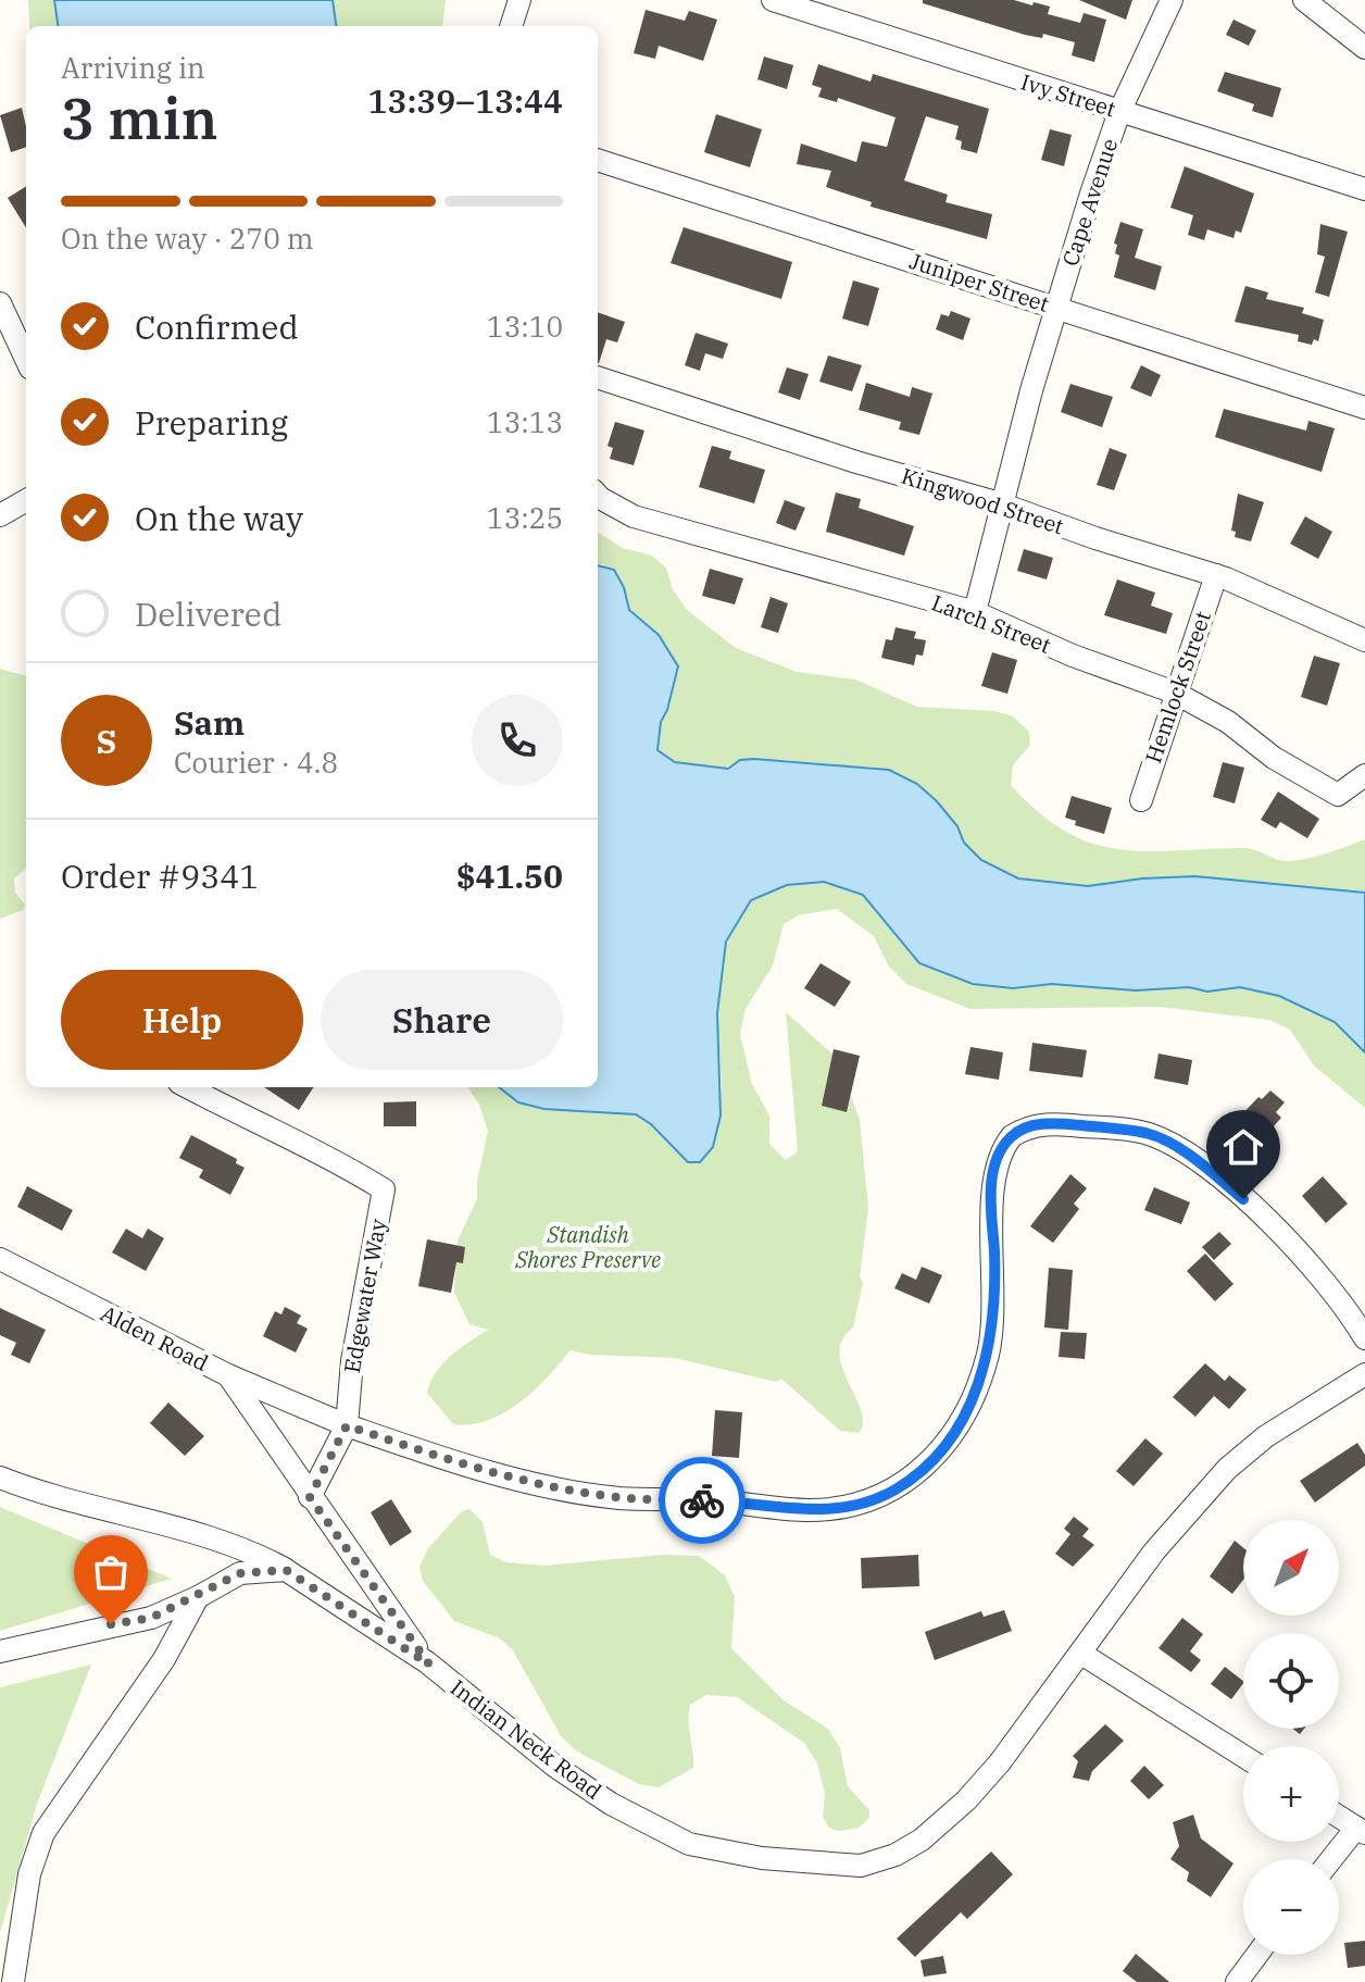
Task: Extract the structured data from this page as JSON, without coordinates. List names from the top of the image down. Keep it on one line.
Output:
{"streets":{"street":["Ivy Street","Cape Avenue","Juniper Street","Kingwood Street","Larch Street","Hemlock Street","Edgewater Way","Alden Road","Indian Neck Road"]},"crossings":[["Ivy Street","Cape Avenue"],["Cape Avenue","Juniper Street"],["Cape Avenue","Kingwood Street"],["Cape Avenue","Larch Street"],["Kingwood Street","Hemlock Street"],["Larch Street","Hemlock Street"],["Alden Road","Indian Neck Road"]],"parks":["Standish Shores Preserve"],"north":"top right","page":{"heading":["3 min","Arriving in","13:39–13:44"],"panel":["Sam","Courier · 4.8","Order #9341","$41.50"],"bar":"On the way · 270 m","list":[["Confirmed","13:10"],["Preparing","13:13"],["On the way","13:25"],"Delivered"],"round":"S","buttons":["Help","Share"],"map_buttons":["+","−"]}}
